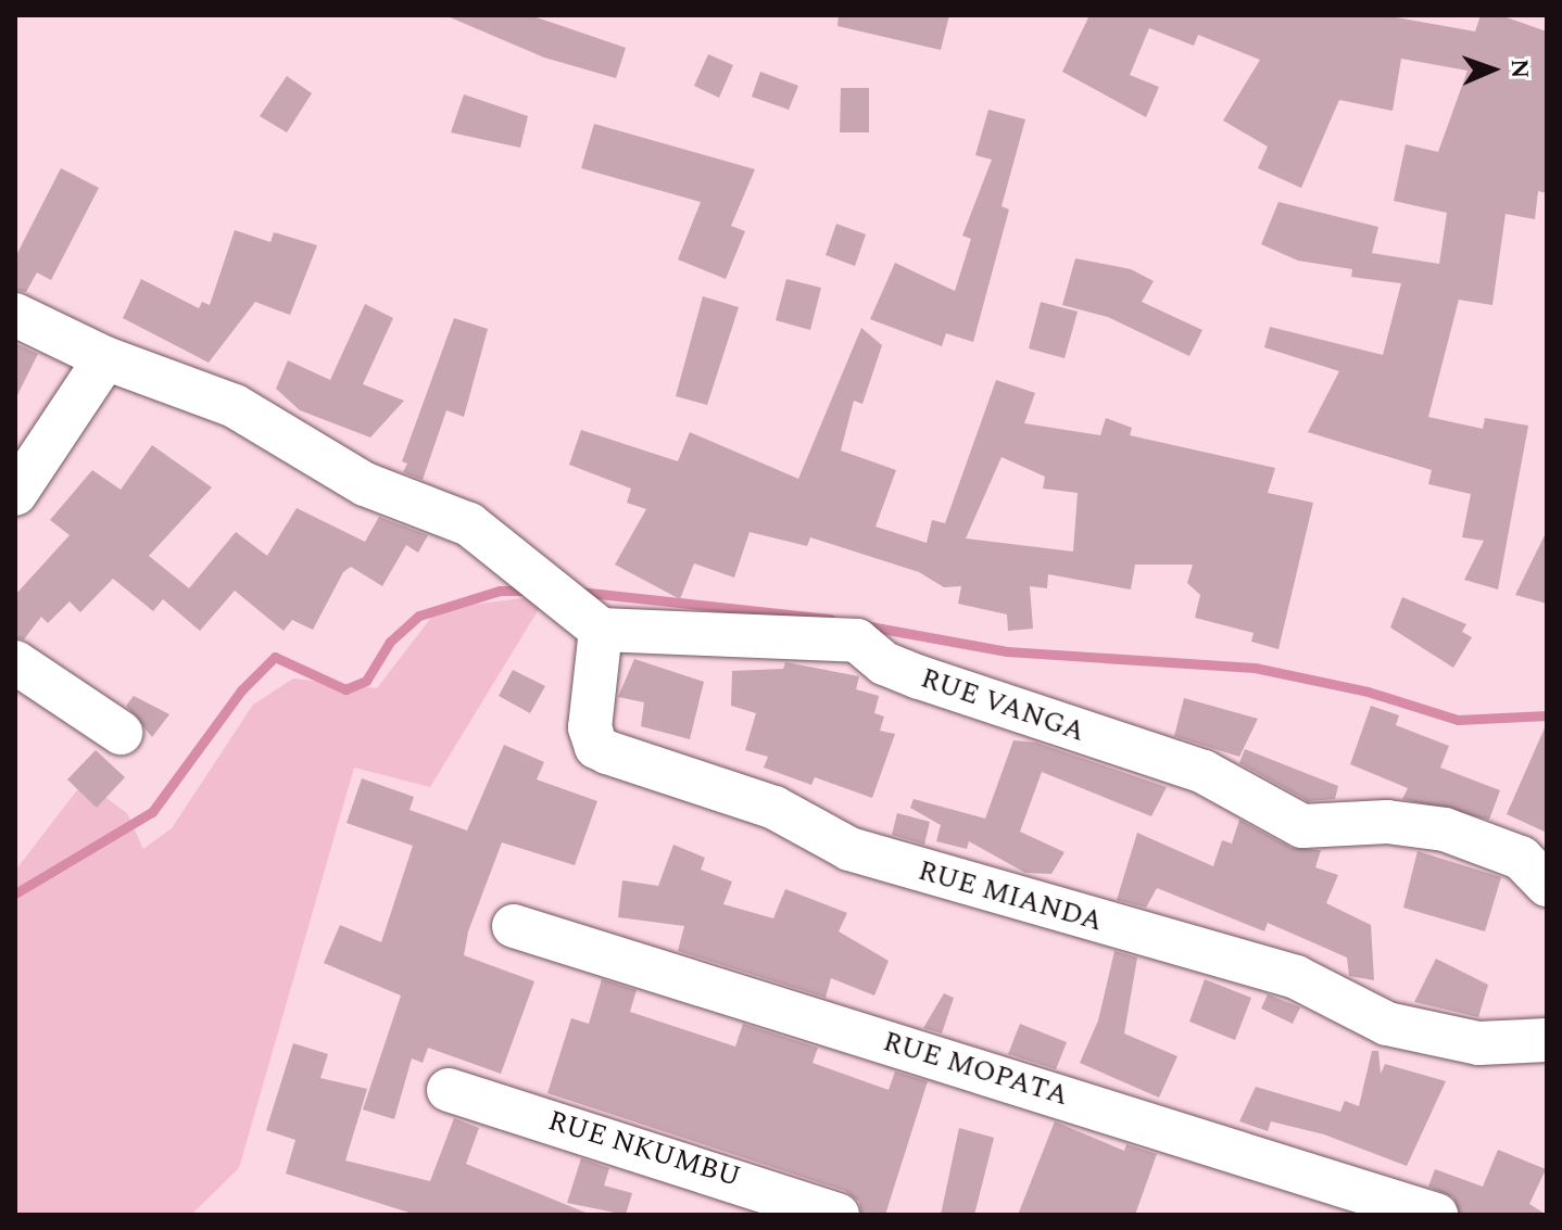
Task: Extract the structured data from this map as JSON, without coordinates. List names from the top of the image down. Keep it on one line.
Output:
{"streets":{"street":["RUE VANGA","RUE MIANDA","RUE MOPATA","RUE NKUMBU"]},"crossings":[["RUE VANGA","RUE MIANDA"]],"north":"right"}
